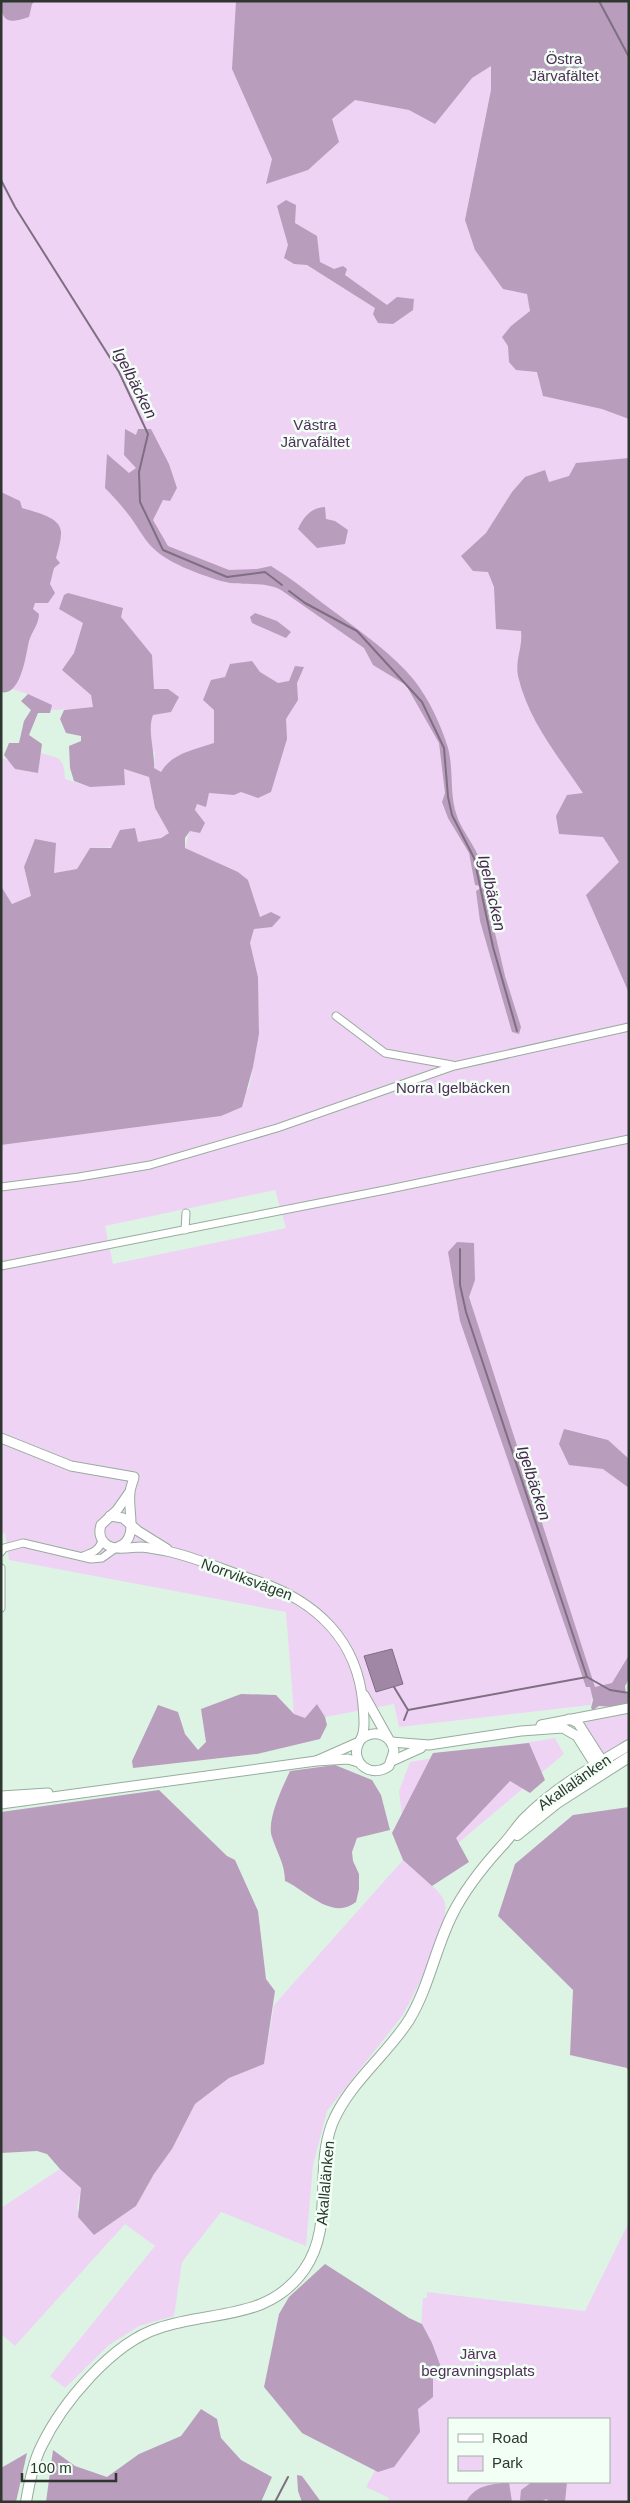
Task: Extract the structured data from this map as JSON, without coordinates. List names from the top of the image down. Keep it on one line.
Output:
{"streets":{"main road":["Akallalänken"],"street":["Norrviksvägen"]},"water":["Igelbäcken"],"parks":["Östra Järvafältet","Västra Järvafältet","Norra Igelbäcken","Järva begravningsplats"],"legend":["Road","Park"],"scale_bar":"100 m"}
